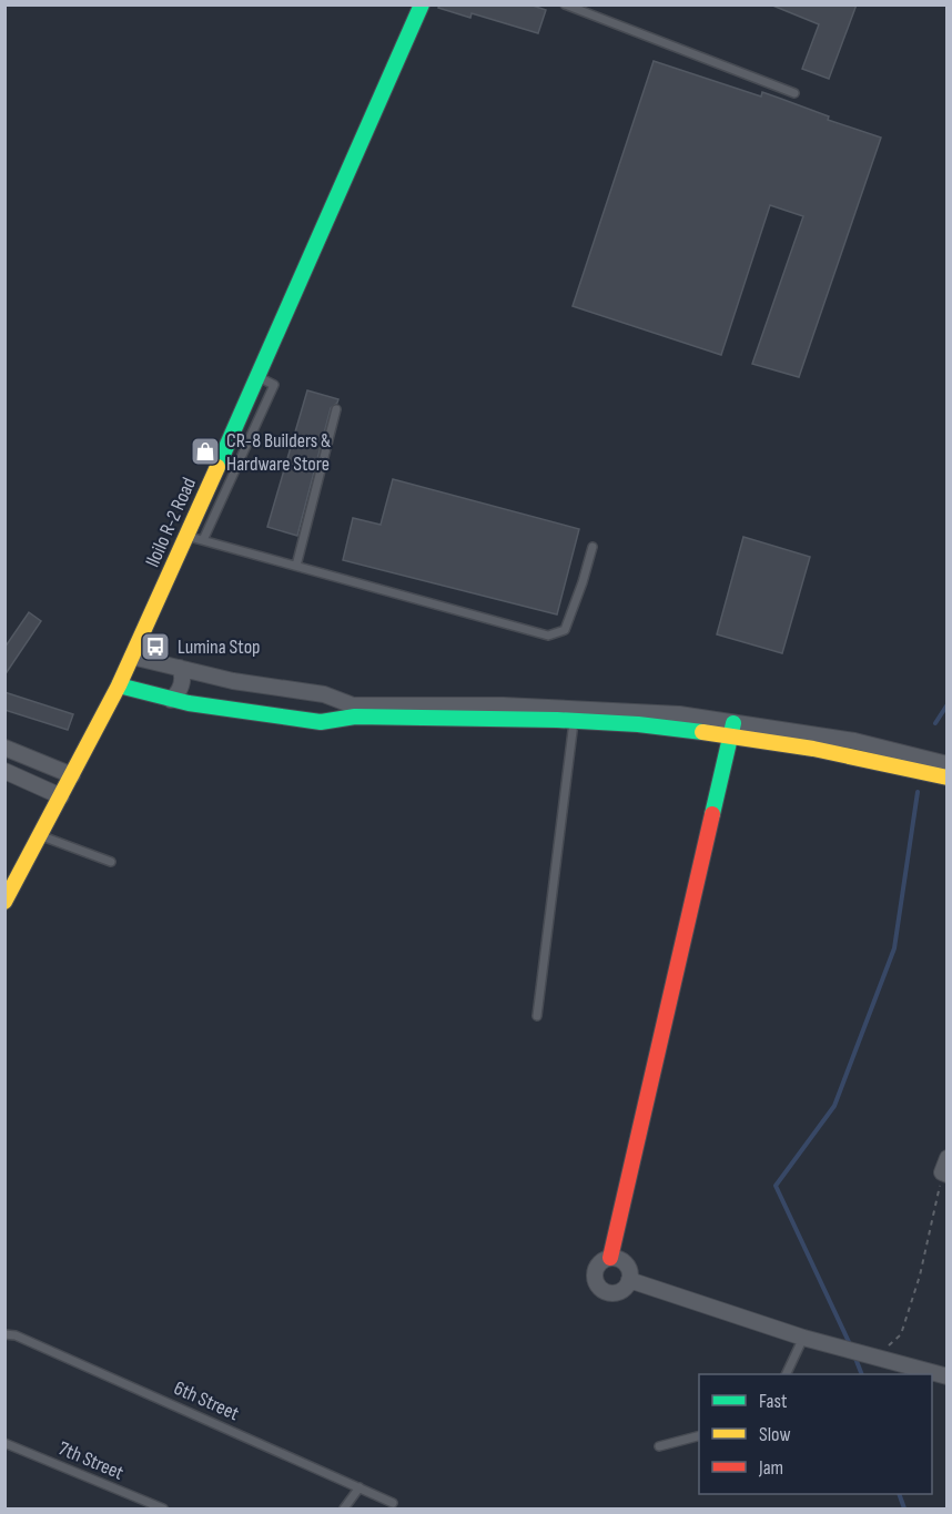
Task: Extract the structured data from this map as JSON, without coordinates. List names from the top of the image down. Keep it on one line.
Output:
{"streets":{"street":["Iloilo R-2 Road"],"lane":["6th Street","7th Street"]},"places":{"shop":["CR-8 Builders & Hardware Store"],"bus stop":["Lumina Stop"]},"legend":["Fast","Slow","Jam"]}
